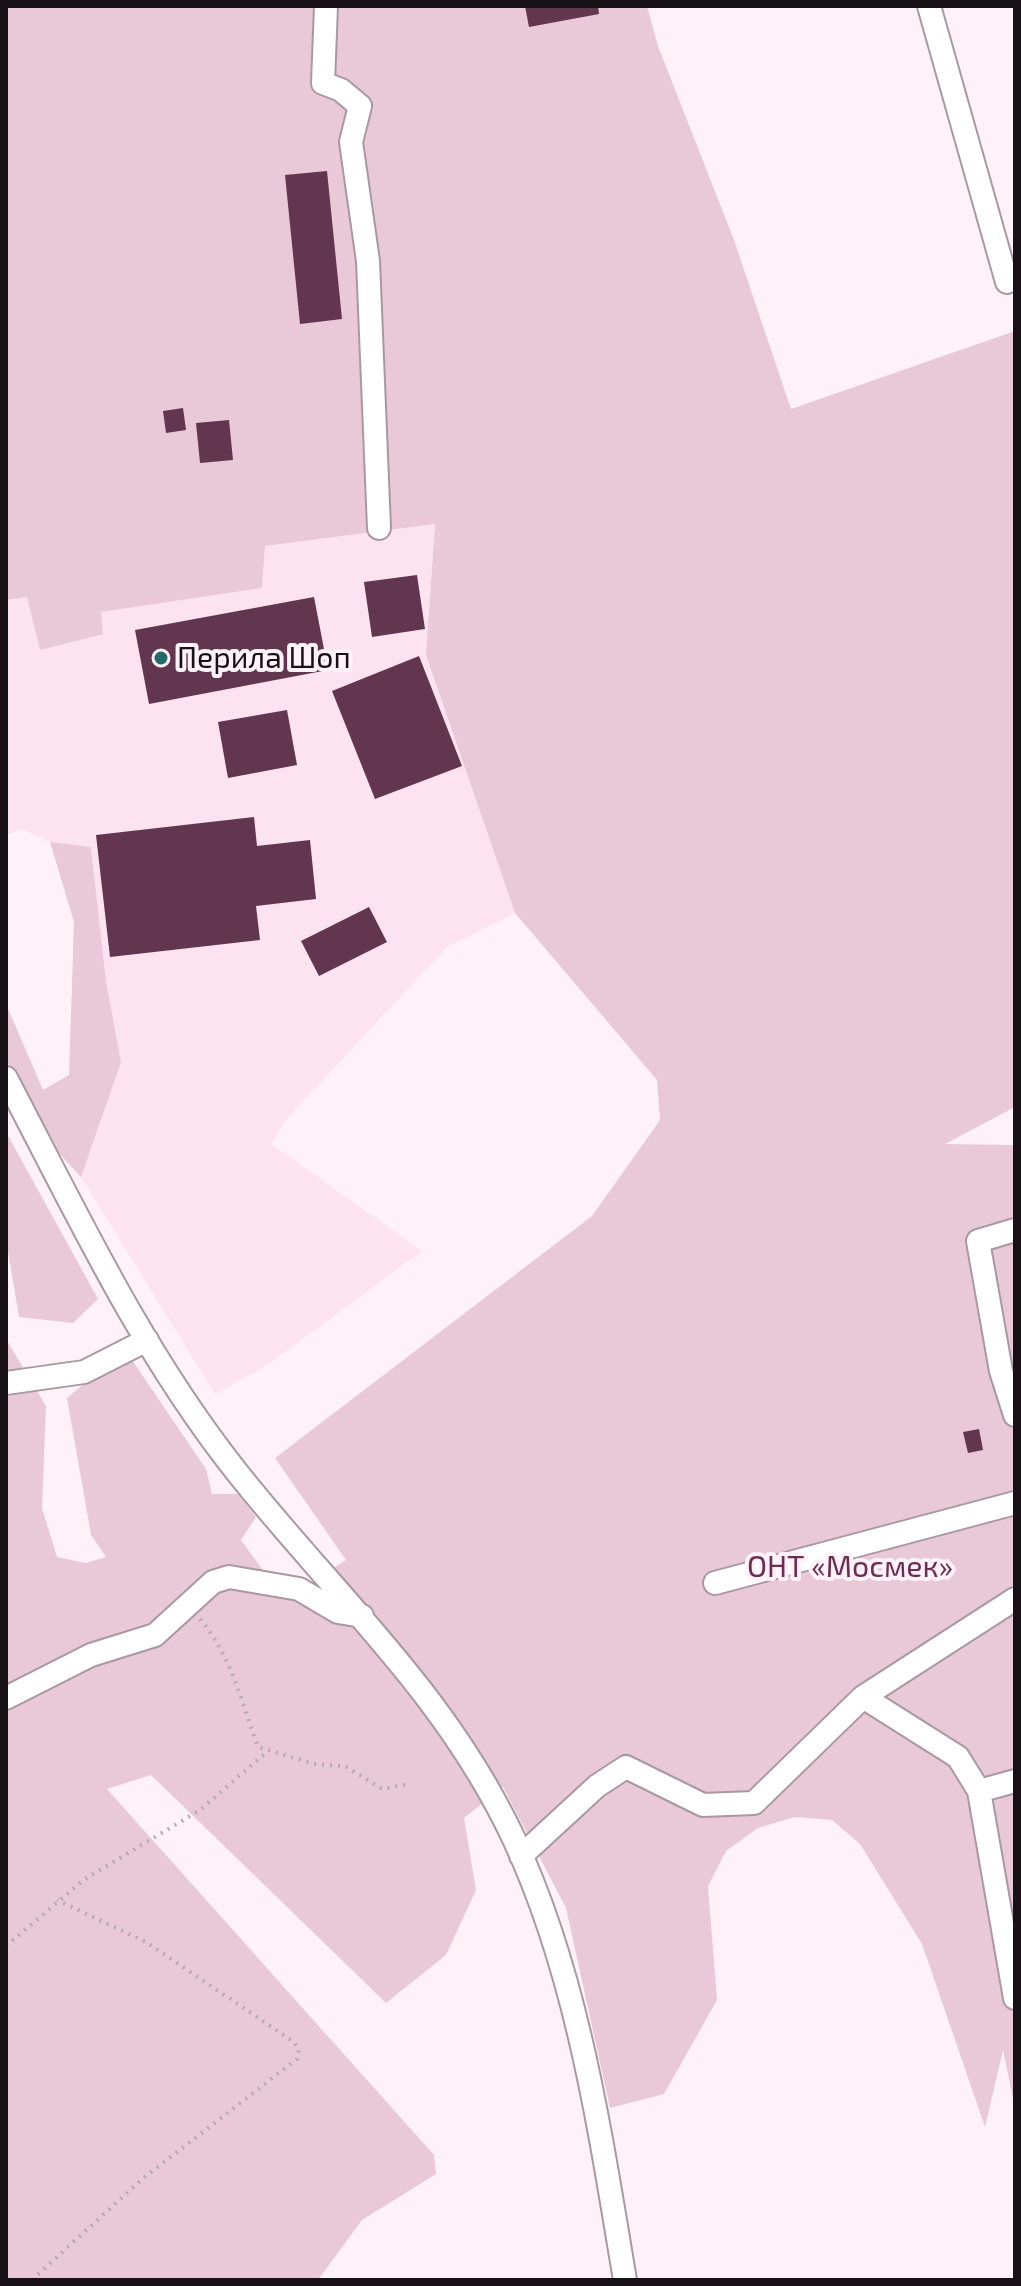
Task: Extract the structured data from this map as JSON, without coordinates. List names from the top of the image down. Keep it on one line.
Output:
{"parks":["ОНТ «Мосмек»"],"places":["Перила Шоп"]}
